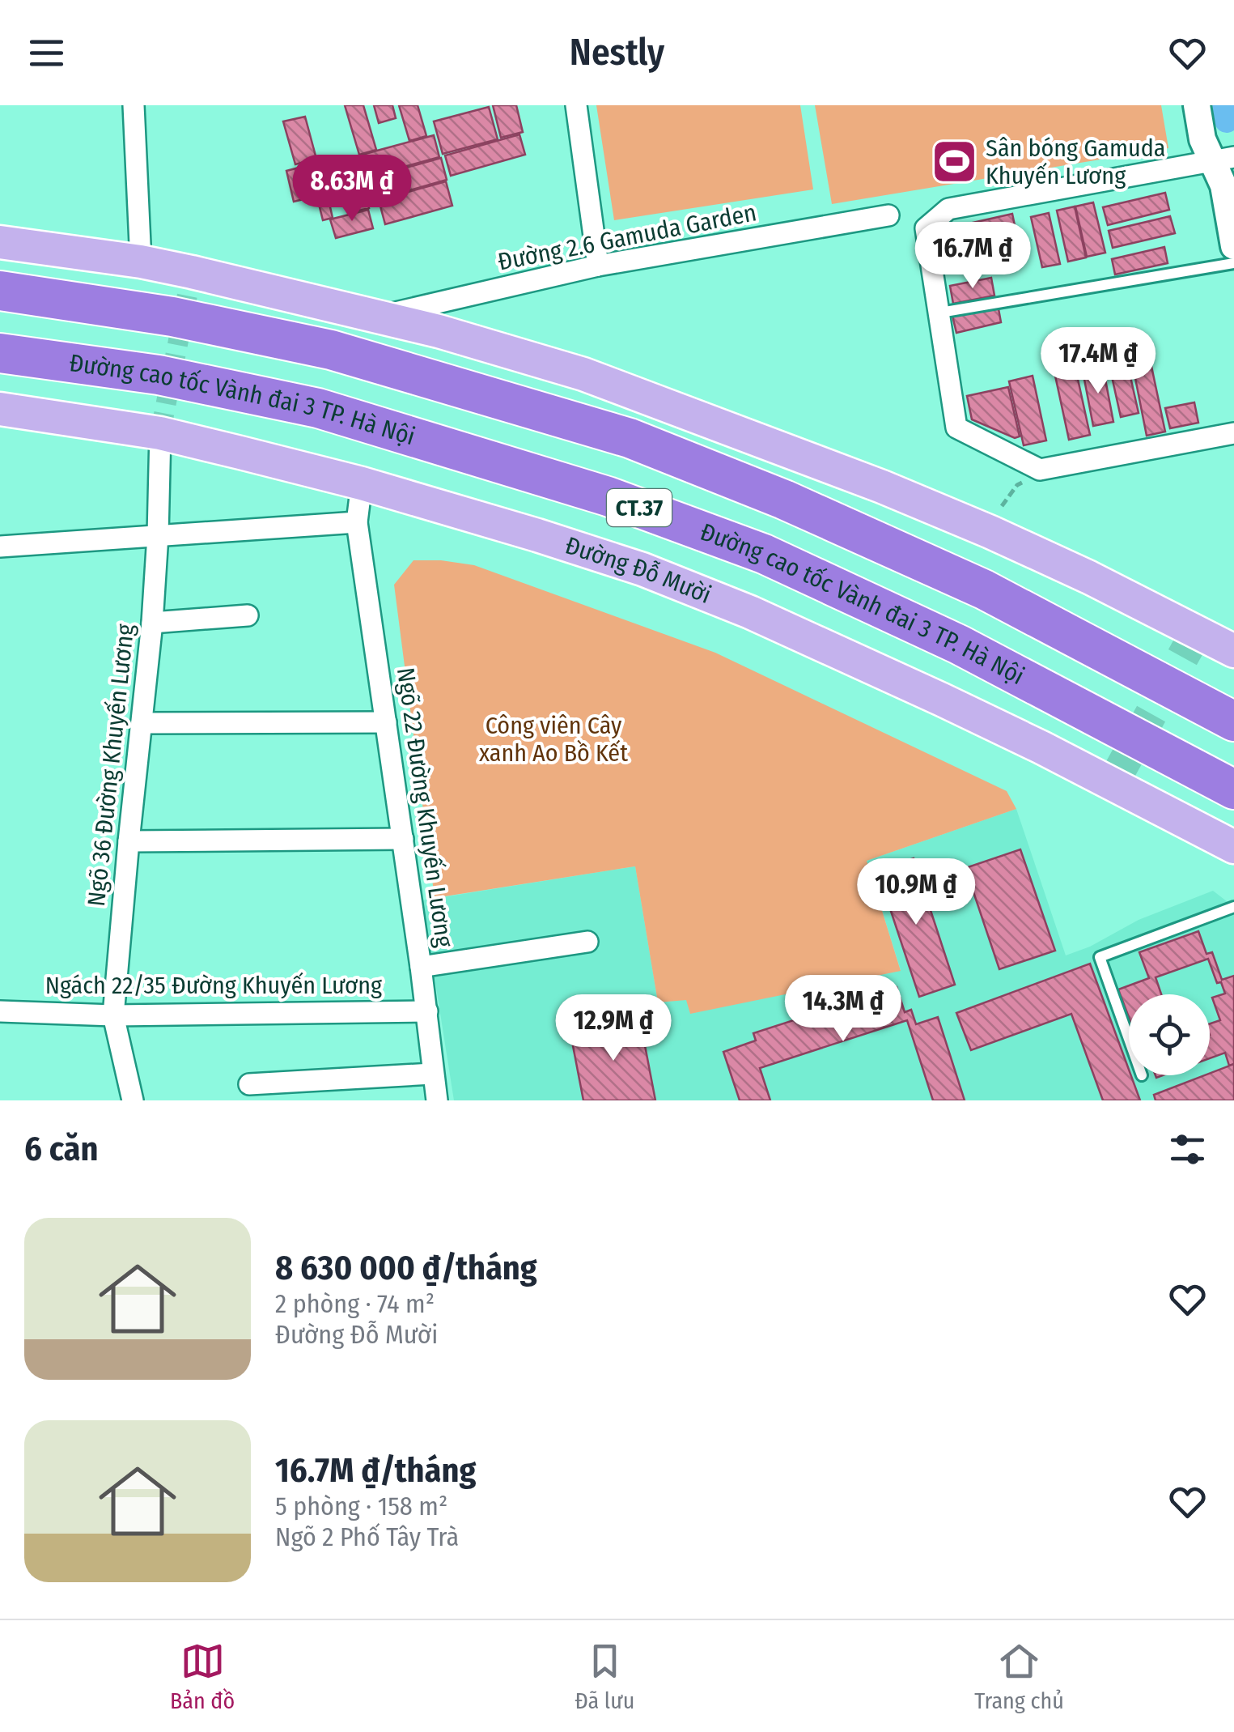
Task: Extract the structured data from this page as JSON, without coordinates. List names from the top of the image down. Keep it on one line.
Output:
{"streets":{"highway":["Đường cao tốc Vành đai 3 TP. Hà Nội","CT.37"],"main road":["Đường Đỗ Mười"],"street":["Đường 2.6 Gamuda Garden","Ngõ 36 Đường Khuyến Lương","Ngõ 22 Đường Khuyến Lương","Ngách 22/35 Đường Khuyến Lương"]},"crossings":[["Đường Đỗ Mười","Ngõ 36 Đường Khuyến Lương"],["Đường Đỗ Mười","Ngõ 22 Đường Khuyến Lương"],["Ngõ 36 Đường Khuyến Lương","Ngách 22/35 Đường Khuyến Lương"],["Ngõ 22 Đường Khuyến Lương","Ngách 22/35 Đường Khuyến Lương"]],"parks":["Công viên Cây xanh Ao Bồ Kết"],"places":{"sports":["Sân bóng Gamuda Khuyến Lương"]},"page":{"header":"Nestly","price":["8.63M ₫","16.7M ₫","17.4M ₫","10.9M ₫","14.3M ₫","12.9M ₫"],"heading":"6 căn","list":[{"name":"8 630 000 ₫/tháng","note":"2 phòng · 74 m² · Đường Đỗ Mười"},{"name":"16.7M ₫/tháng","note":"5 phòng · 158 m² · Ngõ 2 Phố Tây Trà"}],"tabs":["Bản đồ","Đã lưu","Trang chủ"]}}
